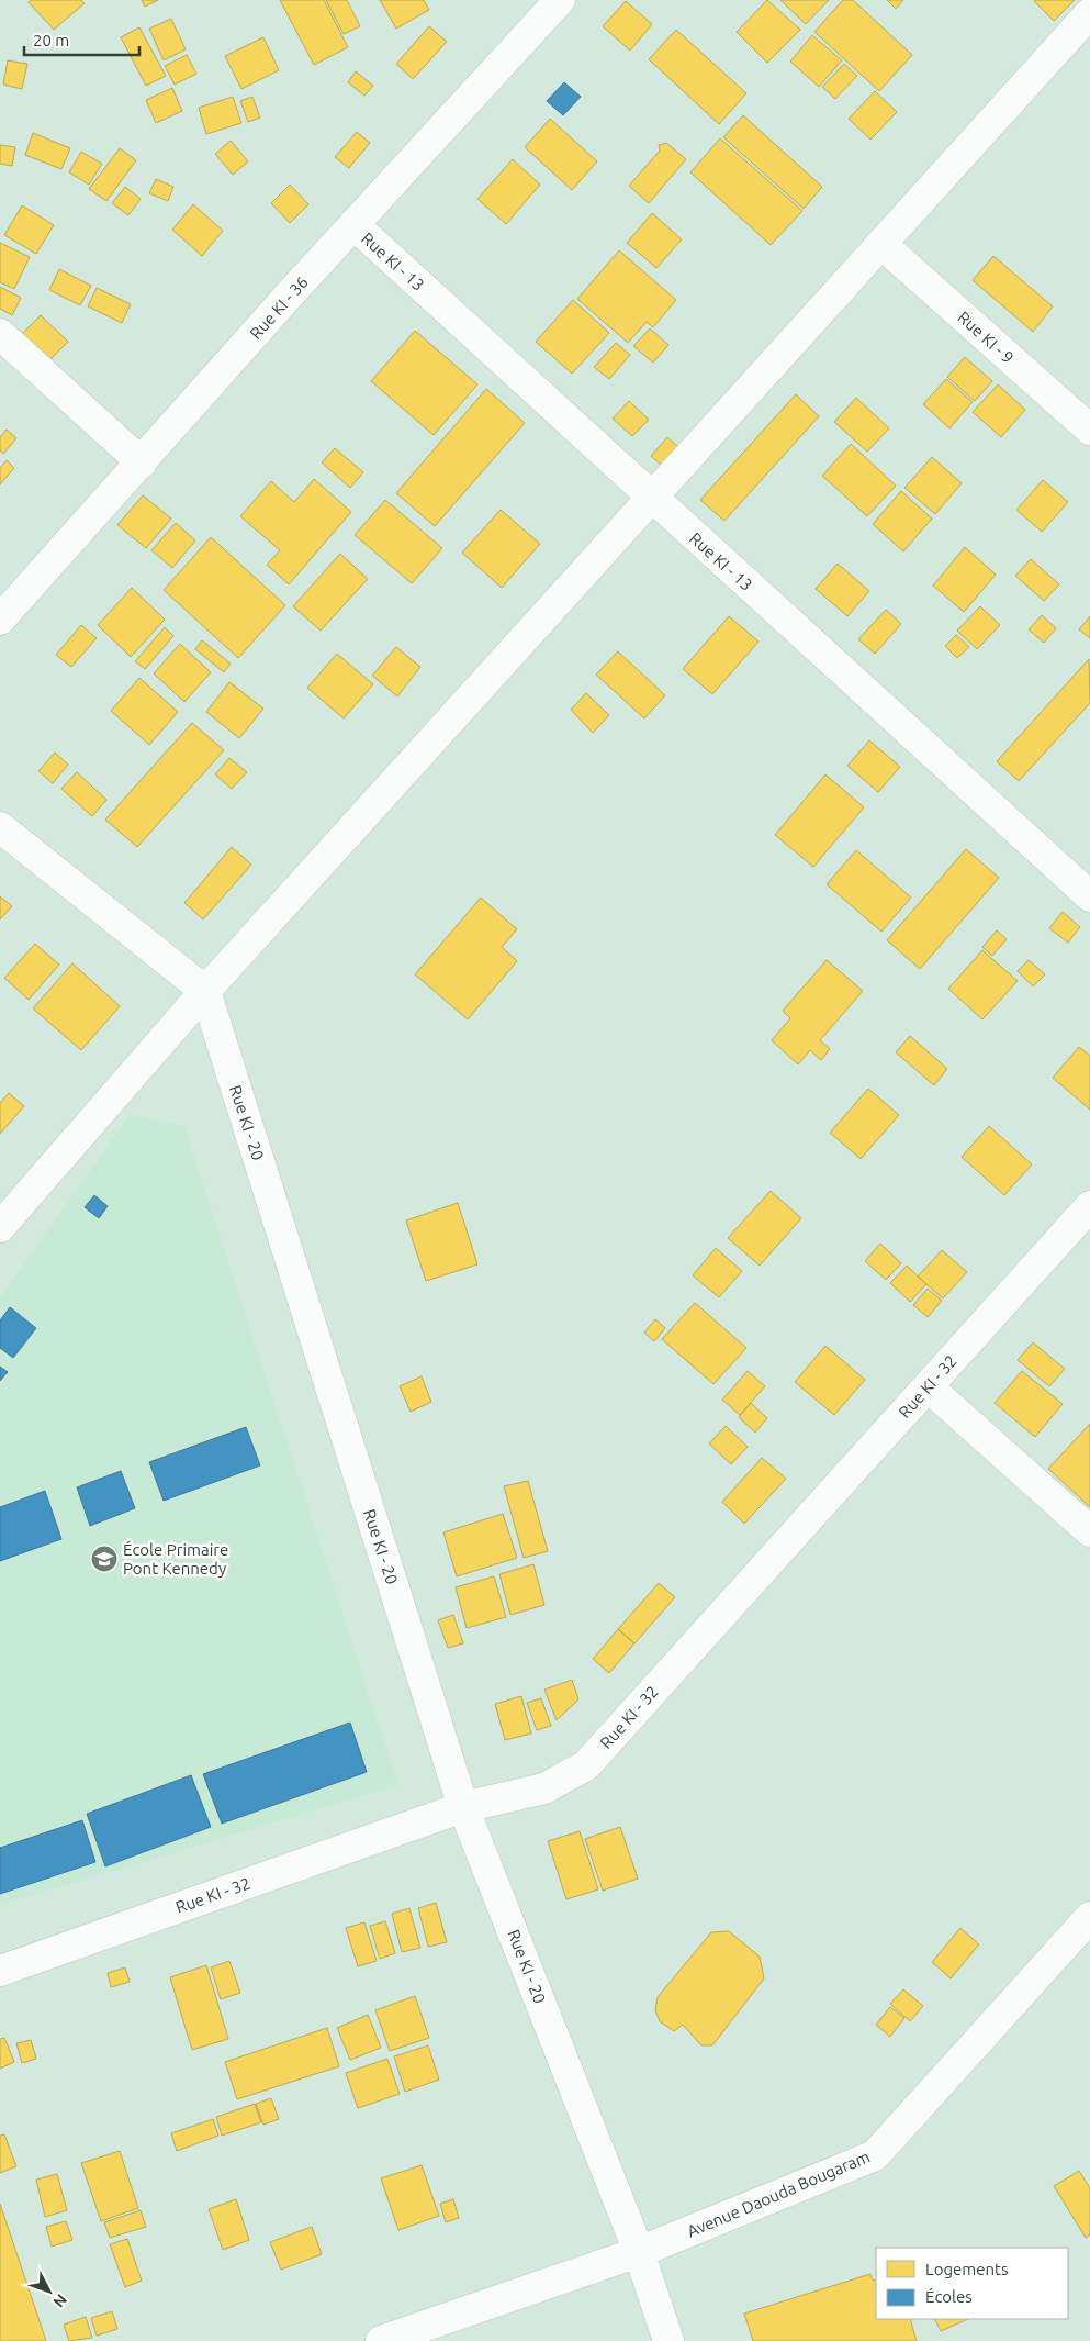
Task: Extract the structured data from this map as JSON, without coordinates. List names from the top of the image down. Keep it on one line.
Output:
{"streets":{"street":["Rue KI - 13","Rue KI - 36","Rue KI - 9","Rue KI - 20","Rue KI - 32","Avenue Daouda Bougaram"]},"crossings":[["Rue KI - 13","Rue KI - 36"],["Rue KI - 20","Rue KI - 32"],["Rue KI - 20","Avenue Daouda Bougaram"]],"places":{"school or university":["École Primaire Pont Kennedy"]},"legend":["Logements","Écoles"],"scale_bar":"20 m","north":"bottom right"}
